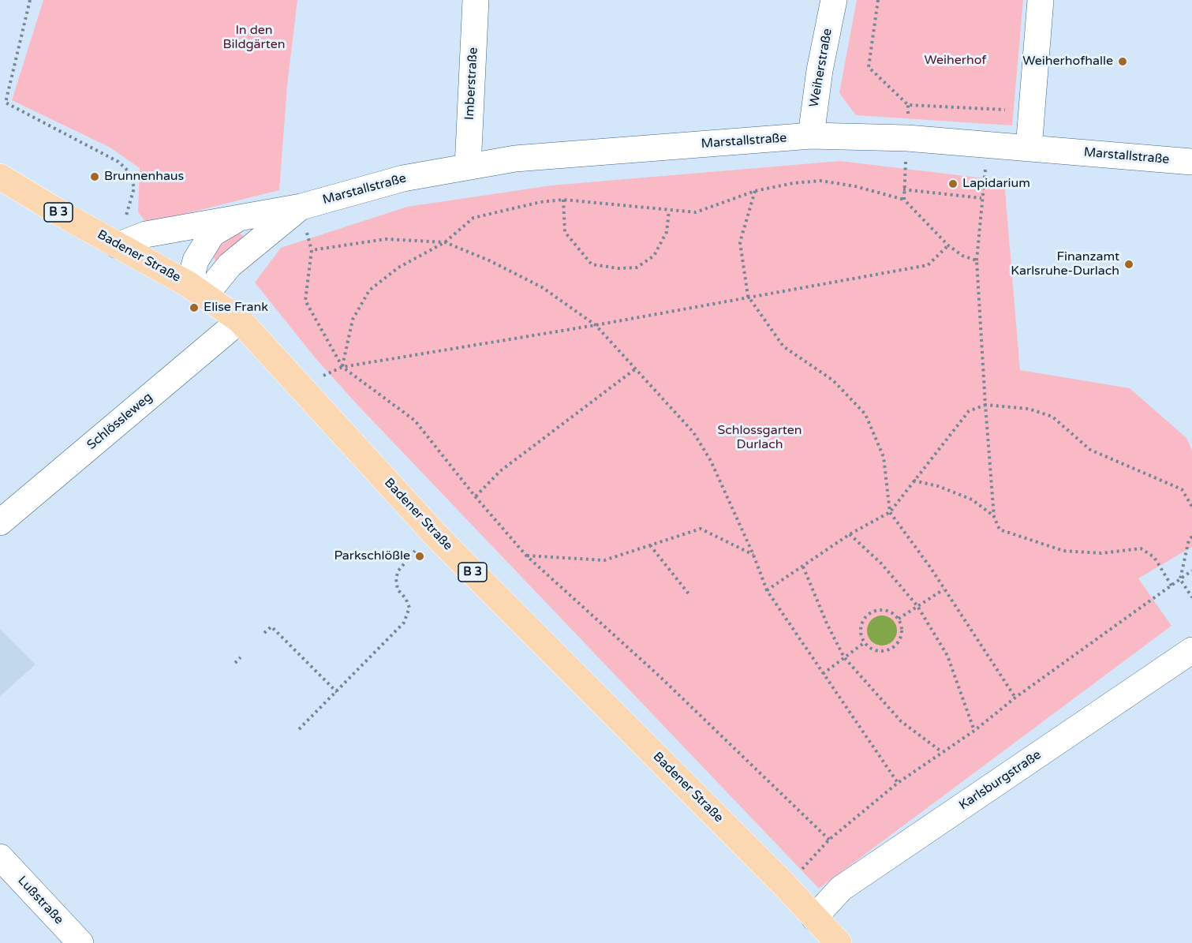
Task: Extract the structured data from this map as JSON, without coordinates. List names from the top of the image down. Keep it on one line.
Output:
{"streets":{"main road":["B 3","Badener Straße"],"street":["Weiherstraße","Imberstraße","Marstallstraße","Schlössleweg","Karlsburgstraße","Lußstraße"]},"crossings":[["Weiherstraße","Marstallstraße"],["Imberstraße","Marstallstraße"],["Marstallstraße","Badener Straße"],["Badener Straße","Schlössleweg"],["Badener Straße","Karlsburgstraße"]],"parks":["In den Bildgärten","Weiherhof","Schlossgarten Durlach"],"places":["Weiherhofhalle","Brunnenhaus","Lapidarium","Finanzamt Karlsruhe-Durlach","Elise Frank","Parkschlößle"]}
